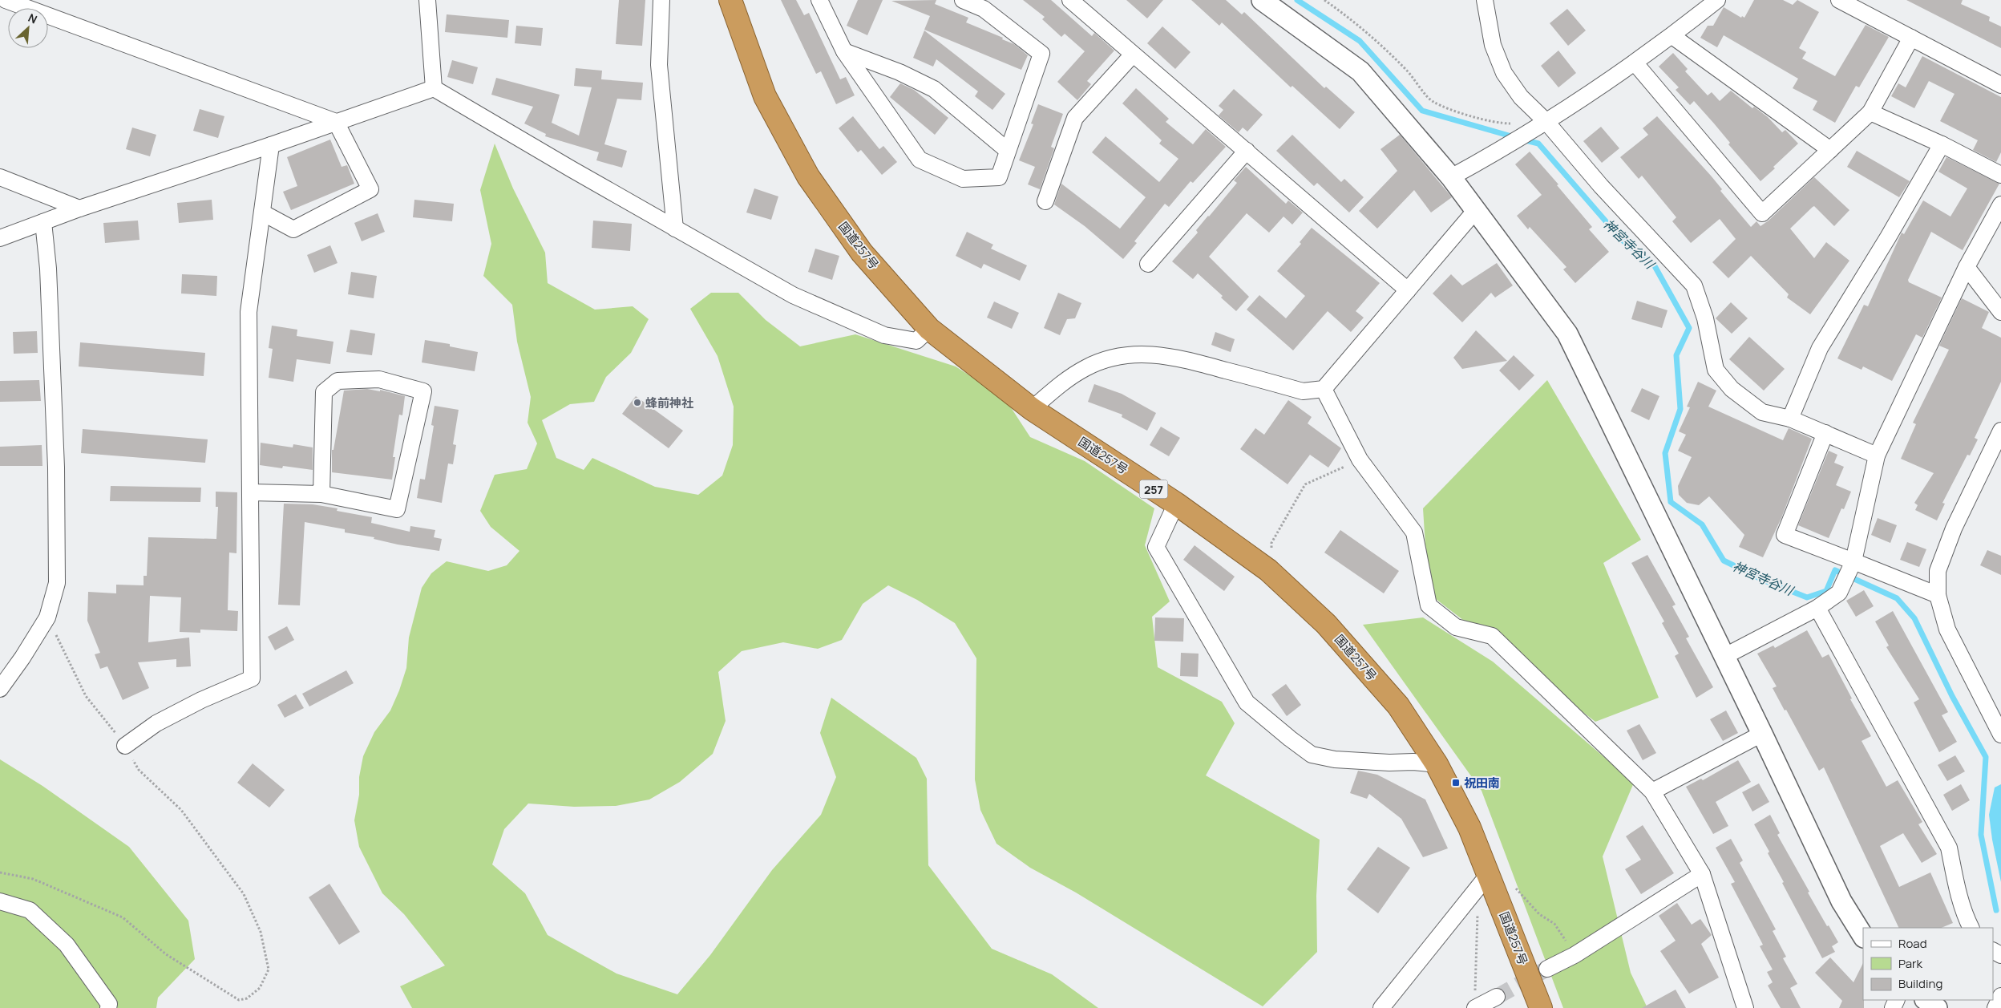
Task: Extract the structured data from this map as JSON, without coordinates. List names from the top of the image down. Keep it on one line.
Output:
{"streets":{"highway":["国道257号","257"]},"water":["神宮寺谷川"],"places":{"other":["蜂前神社"],"transit":["祝田南"]},"legend":["Road","Park","Building"],"north":"top right"}
